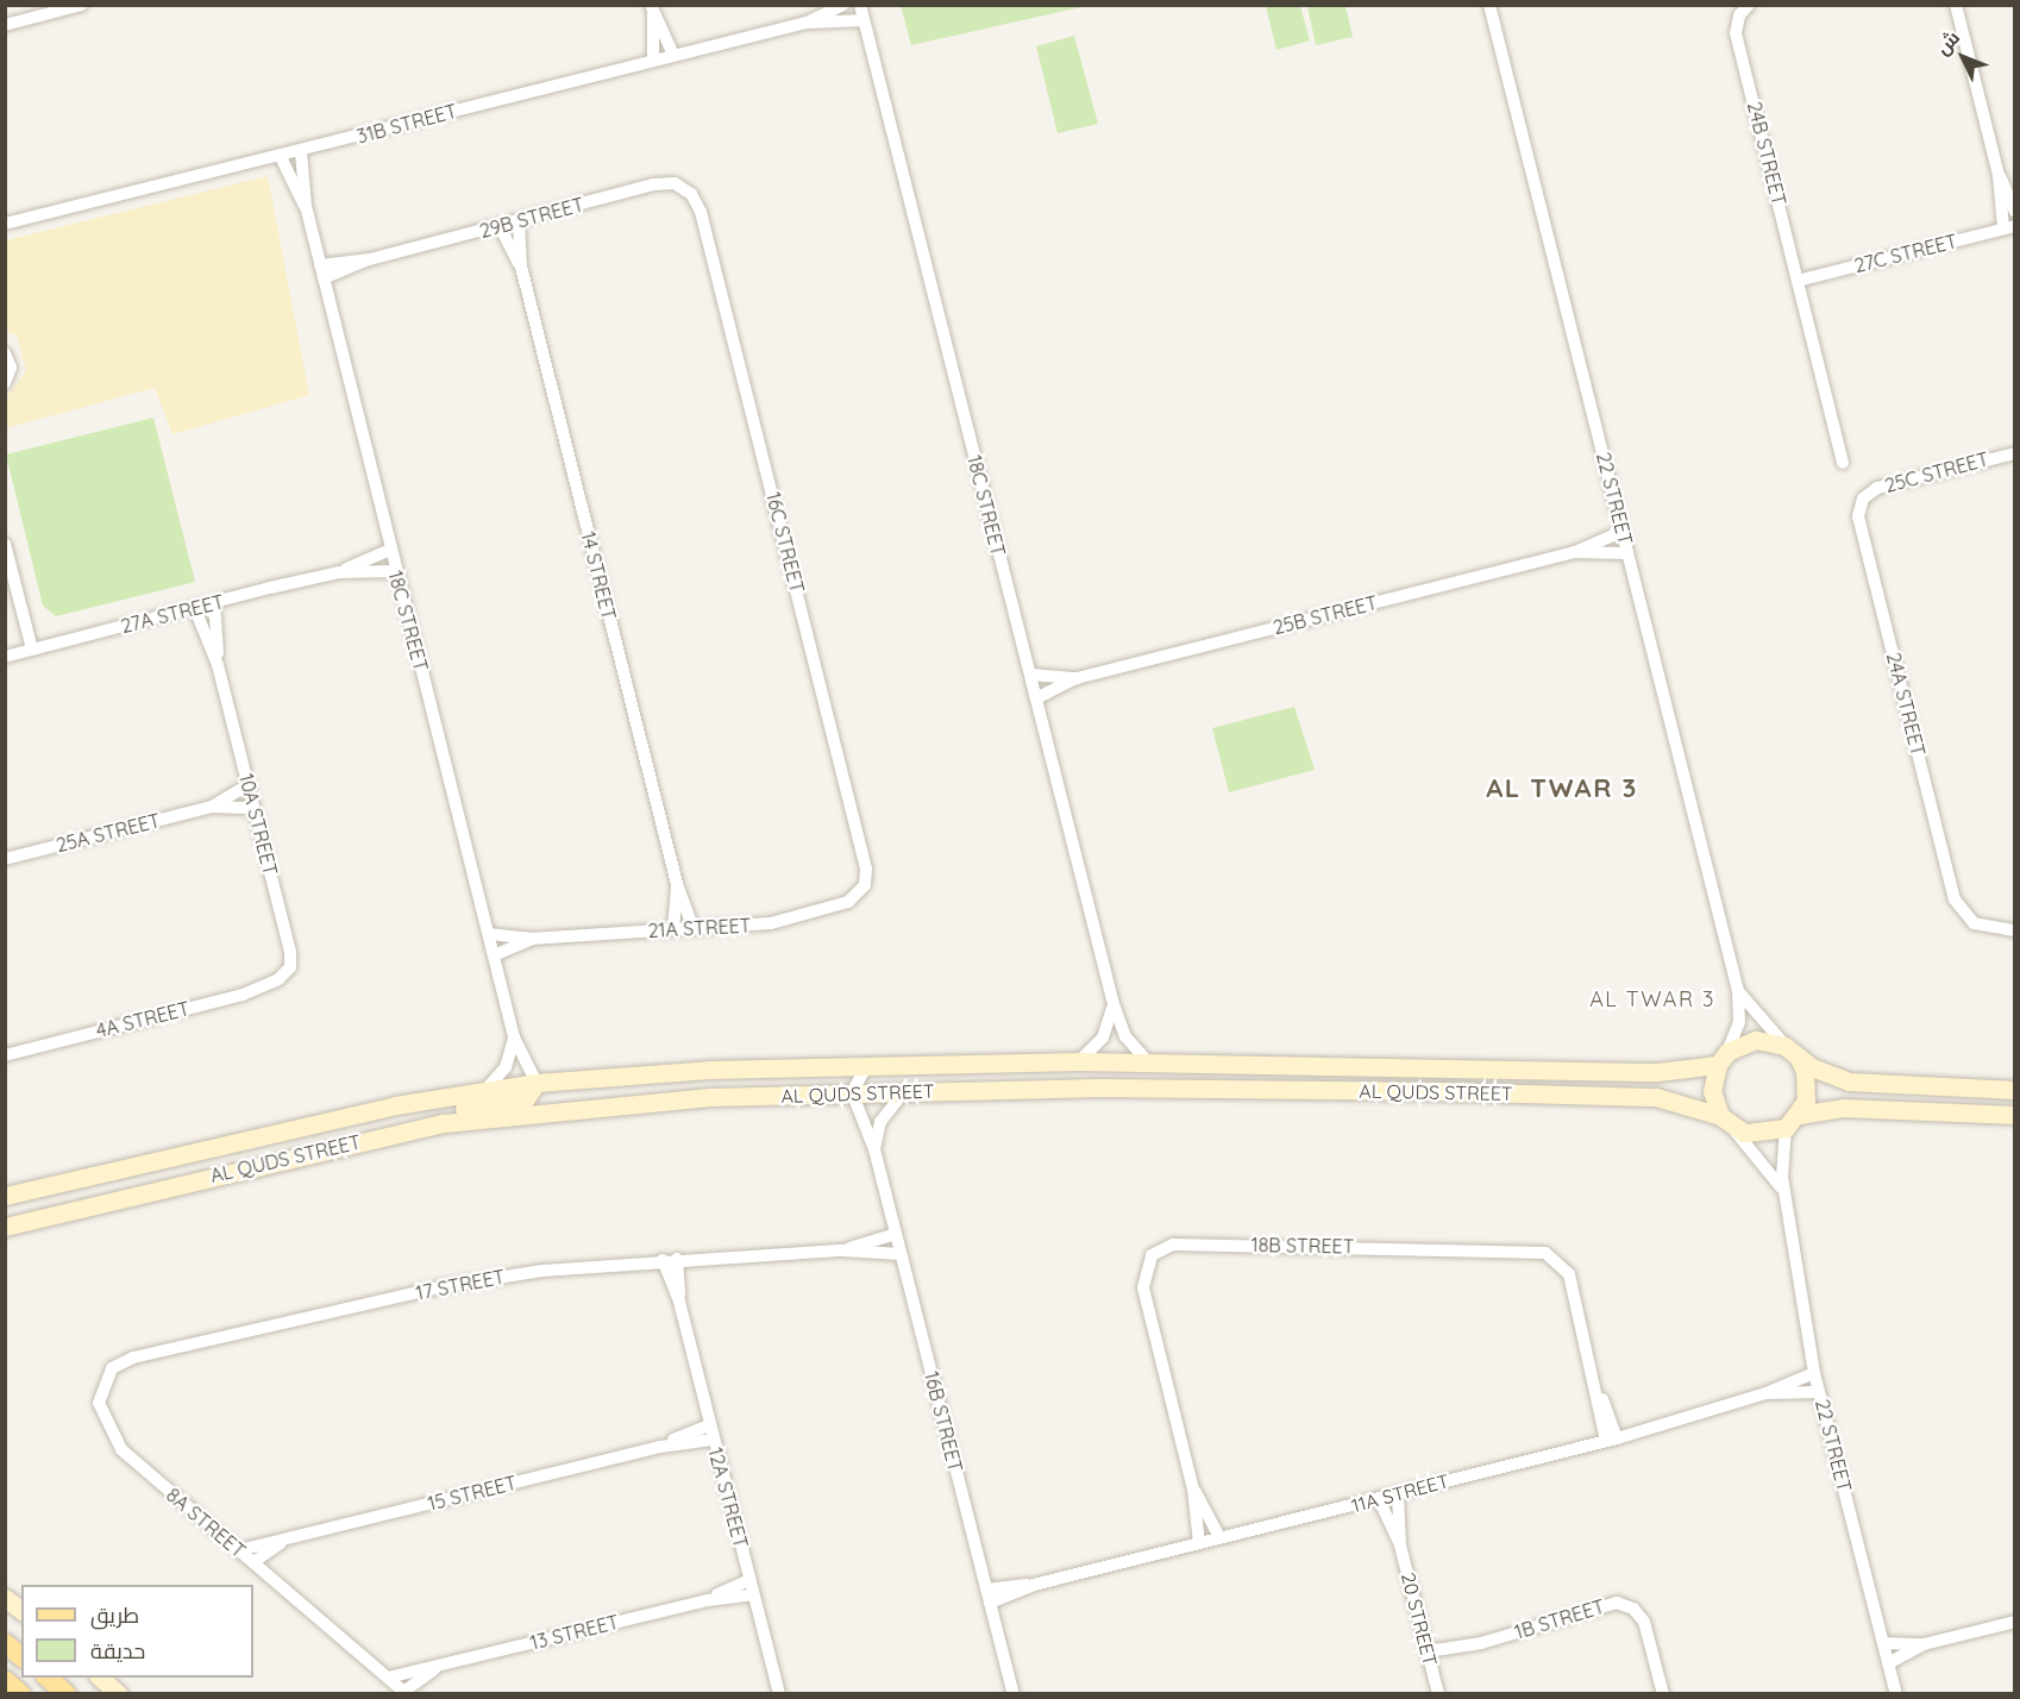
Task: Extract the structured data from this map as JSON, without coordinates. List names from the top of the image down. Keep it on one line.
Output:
{"streets":{"main road":["AL QUDS STREET"],"street":["31B STREET","24B STREET","29B STREET","27C STREET","25C STREET","22 STREET","18C STREET","16C STREET","14 STREET","27A STREET","25B STREET","24A STREET","10A STREET","25A STREET","21A STREET","4A STREET","18B STREET","17 STREET","16B STREET","15 STREET","11A STREET","12A STREET","8A STREET","20 STREET","1B STREET","13 STREET"]},"crossings":[["31B STREET","18C STREET"],["24B STREET","27C STREET"],["29B STREET","18C STREET"],["29B STREET","16C STREET"],["29B STREET","14 STREET"],["25C STREET","24A STREET"],["22 STREET","25B STREET"],["22 STREET","AL QUDS STREET"],["22 STREET","11A STREET"],["18C STREET","27A STREET"],["18C STREET","25B STREET"],["18C STREET","21A STREET"],["18C STREET","AL QUDS STREET"],["16C STREET","21A STREET"],["14 STREET","21A STREET"],["27A STREET","10A STREET"],["10A STREET","25A STREET"],["10A STREET","4A STREET"],["AL QUDS STREET","16B STREET"],["18B STREET","11A STREET"],["17 STREET","16B STREET"],["17 STREET","12A STREET"],["17 STREET","8A STREET"],["16B STREET","11A STREET"],["15 STREET","12A STREET"],["15 STREET","8A STREET"],["11A STREET","20 STREET"],["12A STREET","13 STREET"],["8A STREET","13 STREET"],["20 STREET","1B STREET"]],"districts":["AL TWAR 3","AL TWAR 3"],"legend":["طريق","حديقة"],"north":"top left"}
